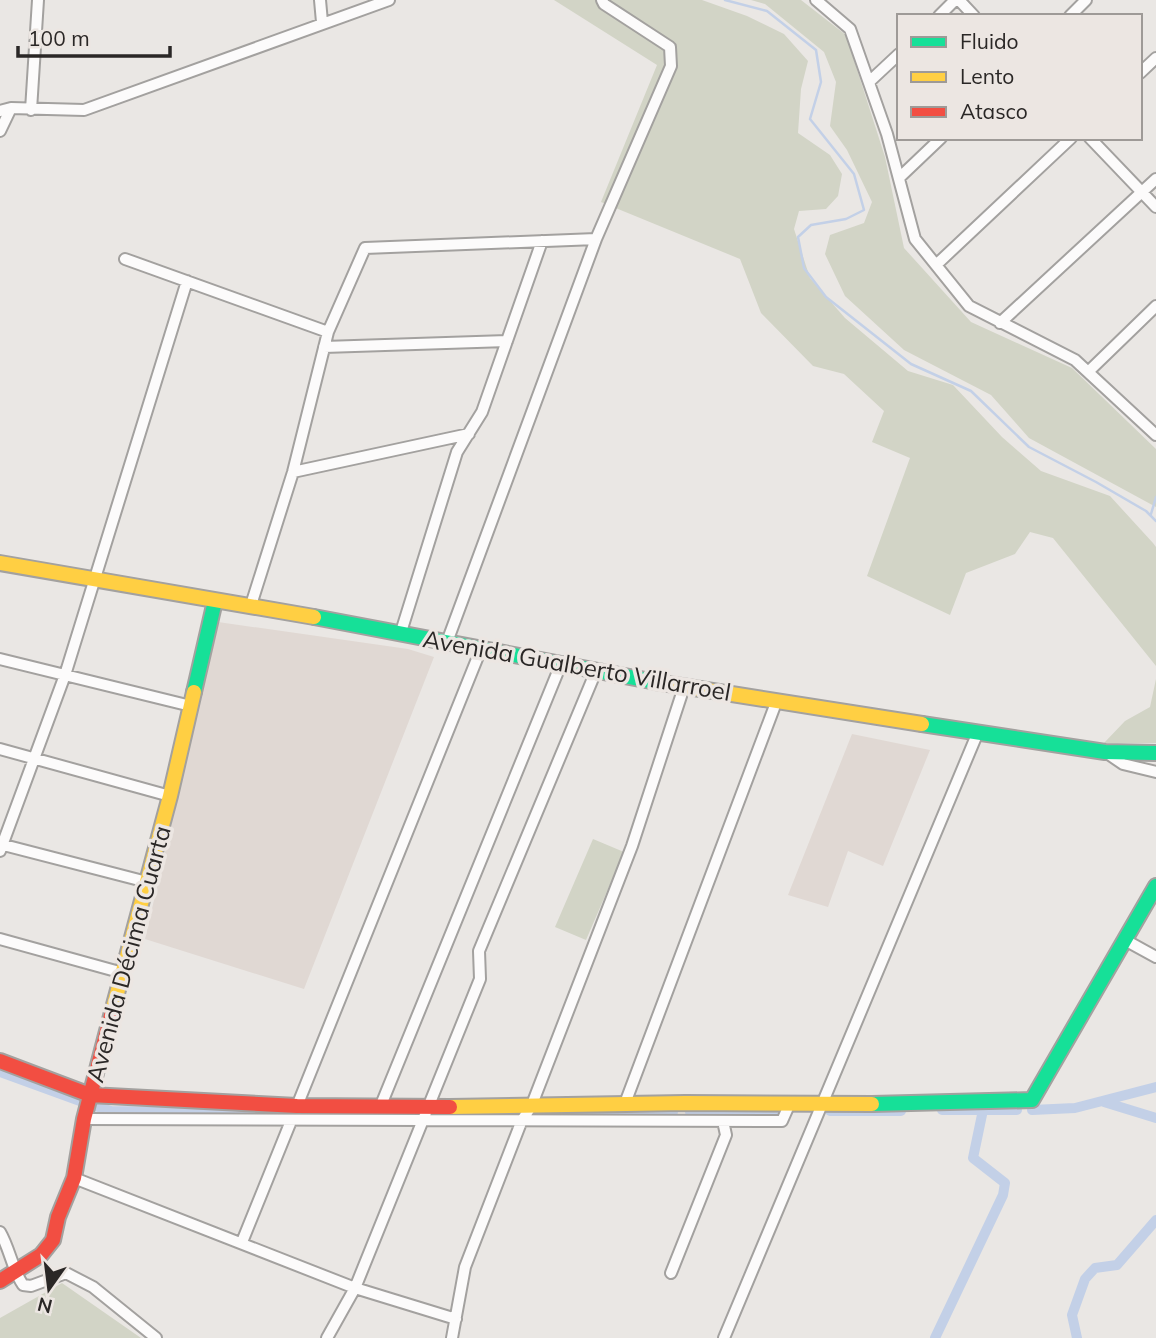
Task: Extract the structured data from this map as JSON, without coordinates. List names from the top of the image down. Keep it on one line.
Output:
{"streets":{"main road":["Avenida Gualberto Villarroel","Avenida Décima Cuarta"]},"crossings":[["Avenida Gualberto Villarroel","Avenida Décima Cuarta"]],"legend":["Fluido","Lento","Atasco"],"scale_bar":"100 m","north":"bottom"}
